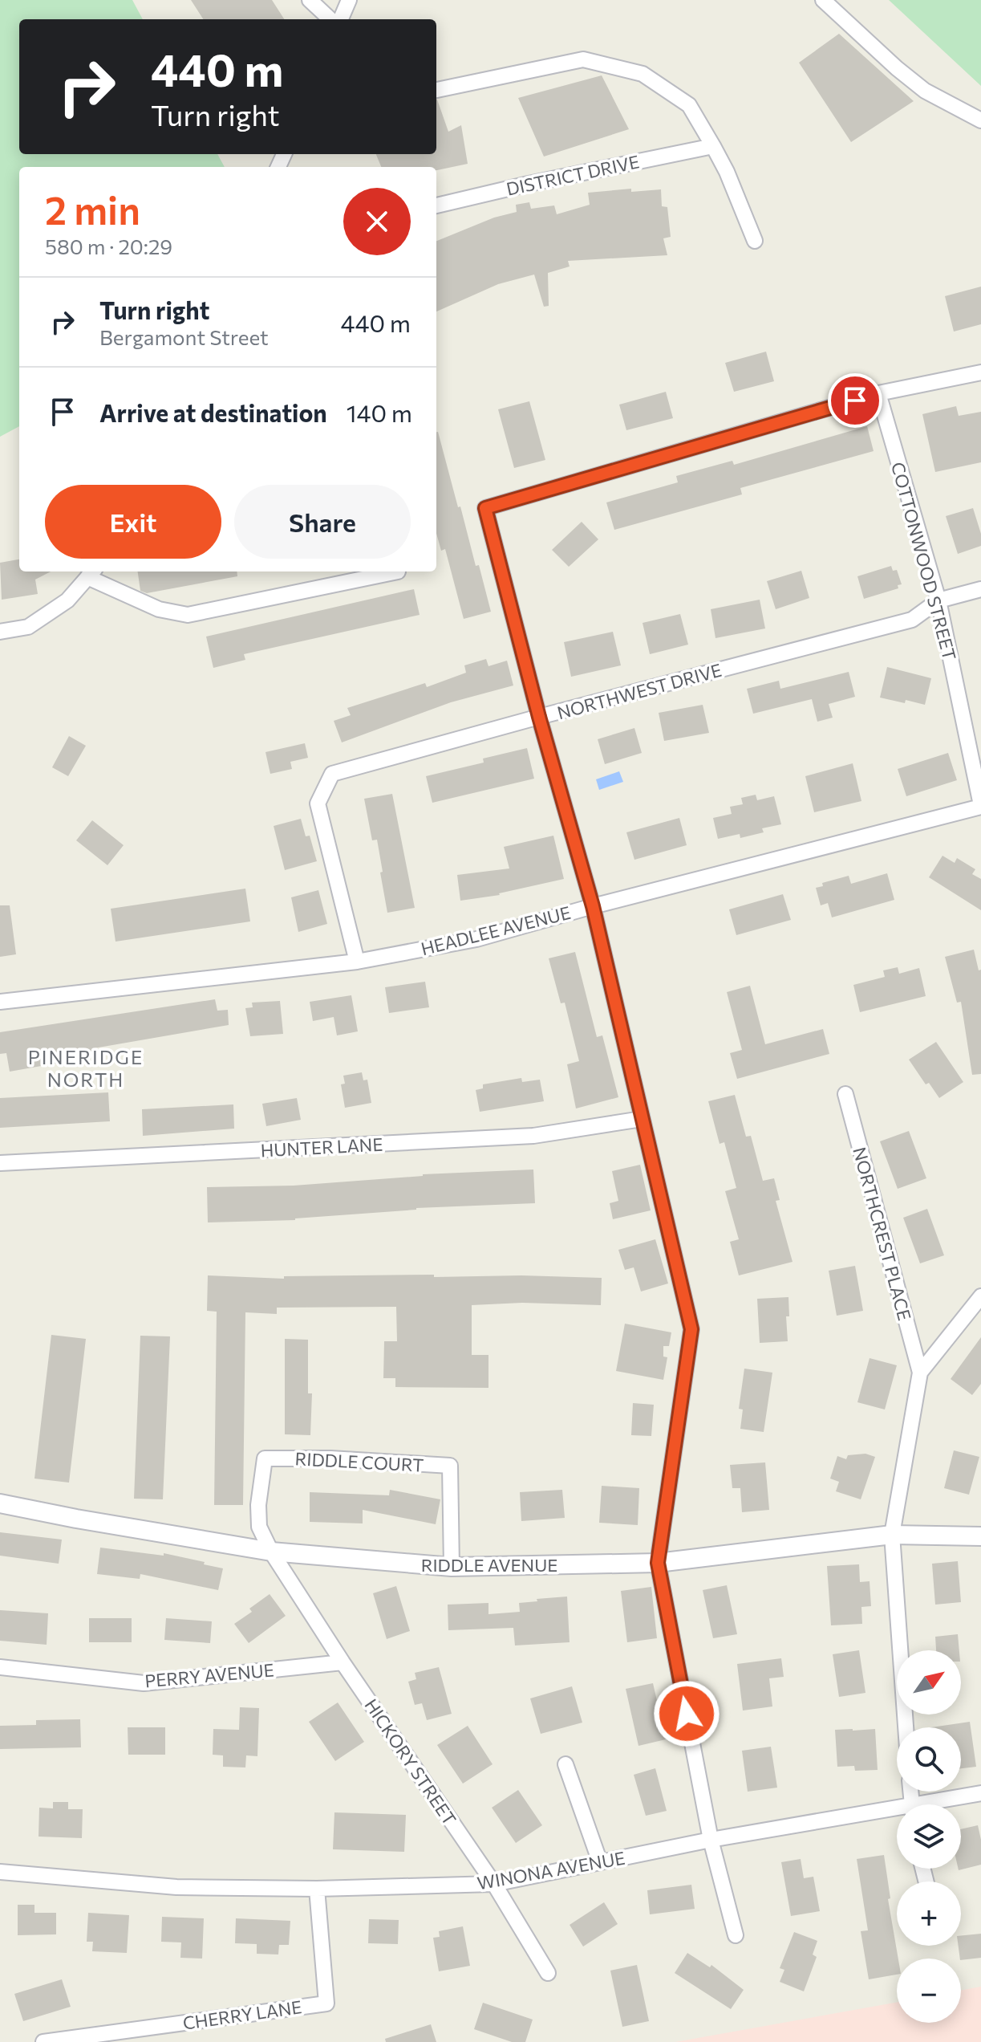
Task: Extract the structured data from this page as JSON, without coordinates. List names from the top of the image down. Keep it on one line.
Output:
{"streets":{"street":["DISTRICT DRIVE","COTTONWOOD STREET","NORTHWEST DRIVE","HEADLEE AVENUE","HUNTER LANE","NORTHCREST PLACE","RIDDLE COURT","RIDDLE AVENUE","PERRY AVENUE","HICKORY STREET","WINONA AVENUE","CHERRY LANE"]},"crossings":[["COTTONWOOD STREET","NORTHWEST DRIVE"],["COTTONWOOD STREET","HEADLEE AVENUE"],["NORTHWEST DRIVE","HEADLEE AVENUE"],["RIDDLE COURT","RIDDLE AVENUE"],["RIDDLE COURT","HICKORY STREET"],["RIDDLE AVENUE","HICKORY STREET"],["PERRY AVENUE","HICKORY STREET"],["HICKORY STREET","WINONA AVENUE"],["WINONA AVENUE","CHERRY LANE"]],"districts":["PINERIDGE NORTH"],"north":"top right","page":{"turn":["440 m","Turn right"],"heading":["2 min","580 m · 20:29"],"list":[{"name":"Turn right","note":"Bergamont Street","value":"440 m"},{"name":"Arrive at destination","value":"140 m"}],"buttons":["Exit","Share"],"map_buttons":["+","−"]}}
